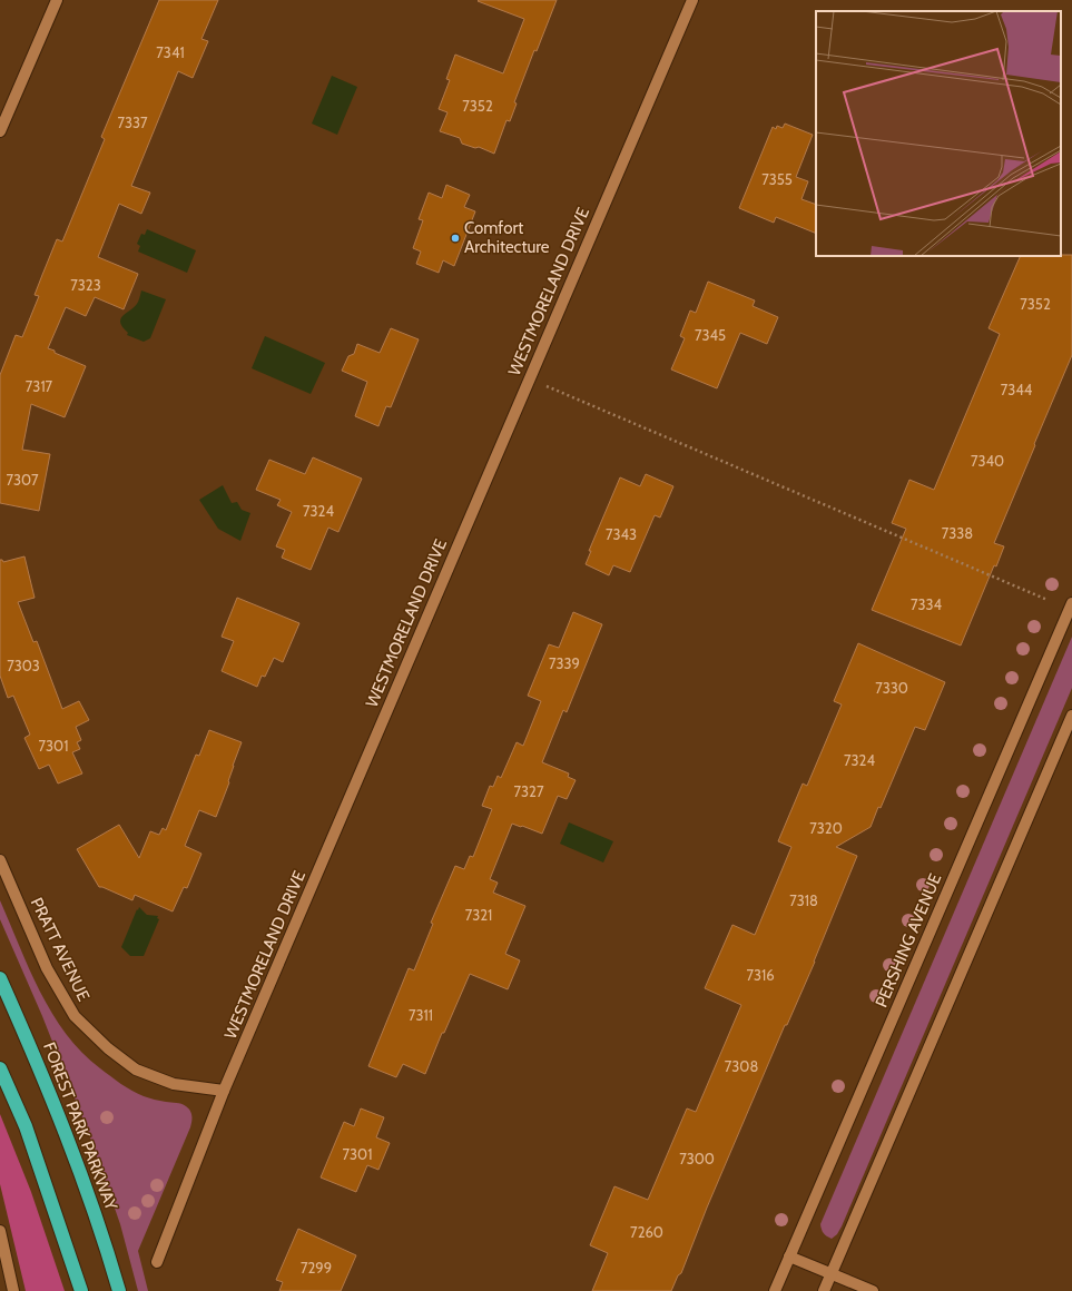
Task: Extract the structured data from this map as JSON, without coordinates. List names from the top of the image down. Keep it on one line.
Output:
{"streets":{"highway":["FOREST PARK PARKWAY"],"street":["WESTMORELAND DRIVE","PERSHING AVENUE","PRATT AVENUE"]},"crossings":[["WESTMORELAND DRIVE","PRATT AVENUE"]],"places":["Comfort Architecture"],"house_numbers":["7341","7352","7337","7355","7323","7352","7345","7317","7344","7340","7307","7324","7338","7343","7334","7339","7303","7330","7301","7324","7327","7320","7318","7321","7316","7311","7308","7301","7300","7260","7299"]}
